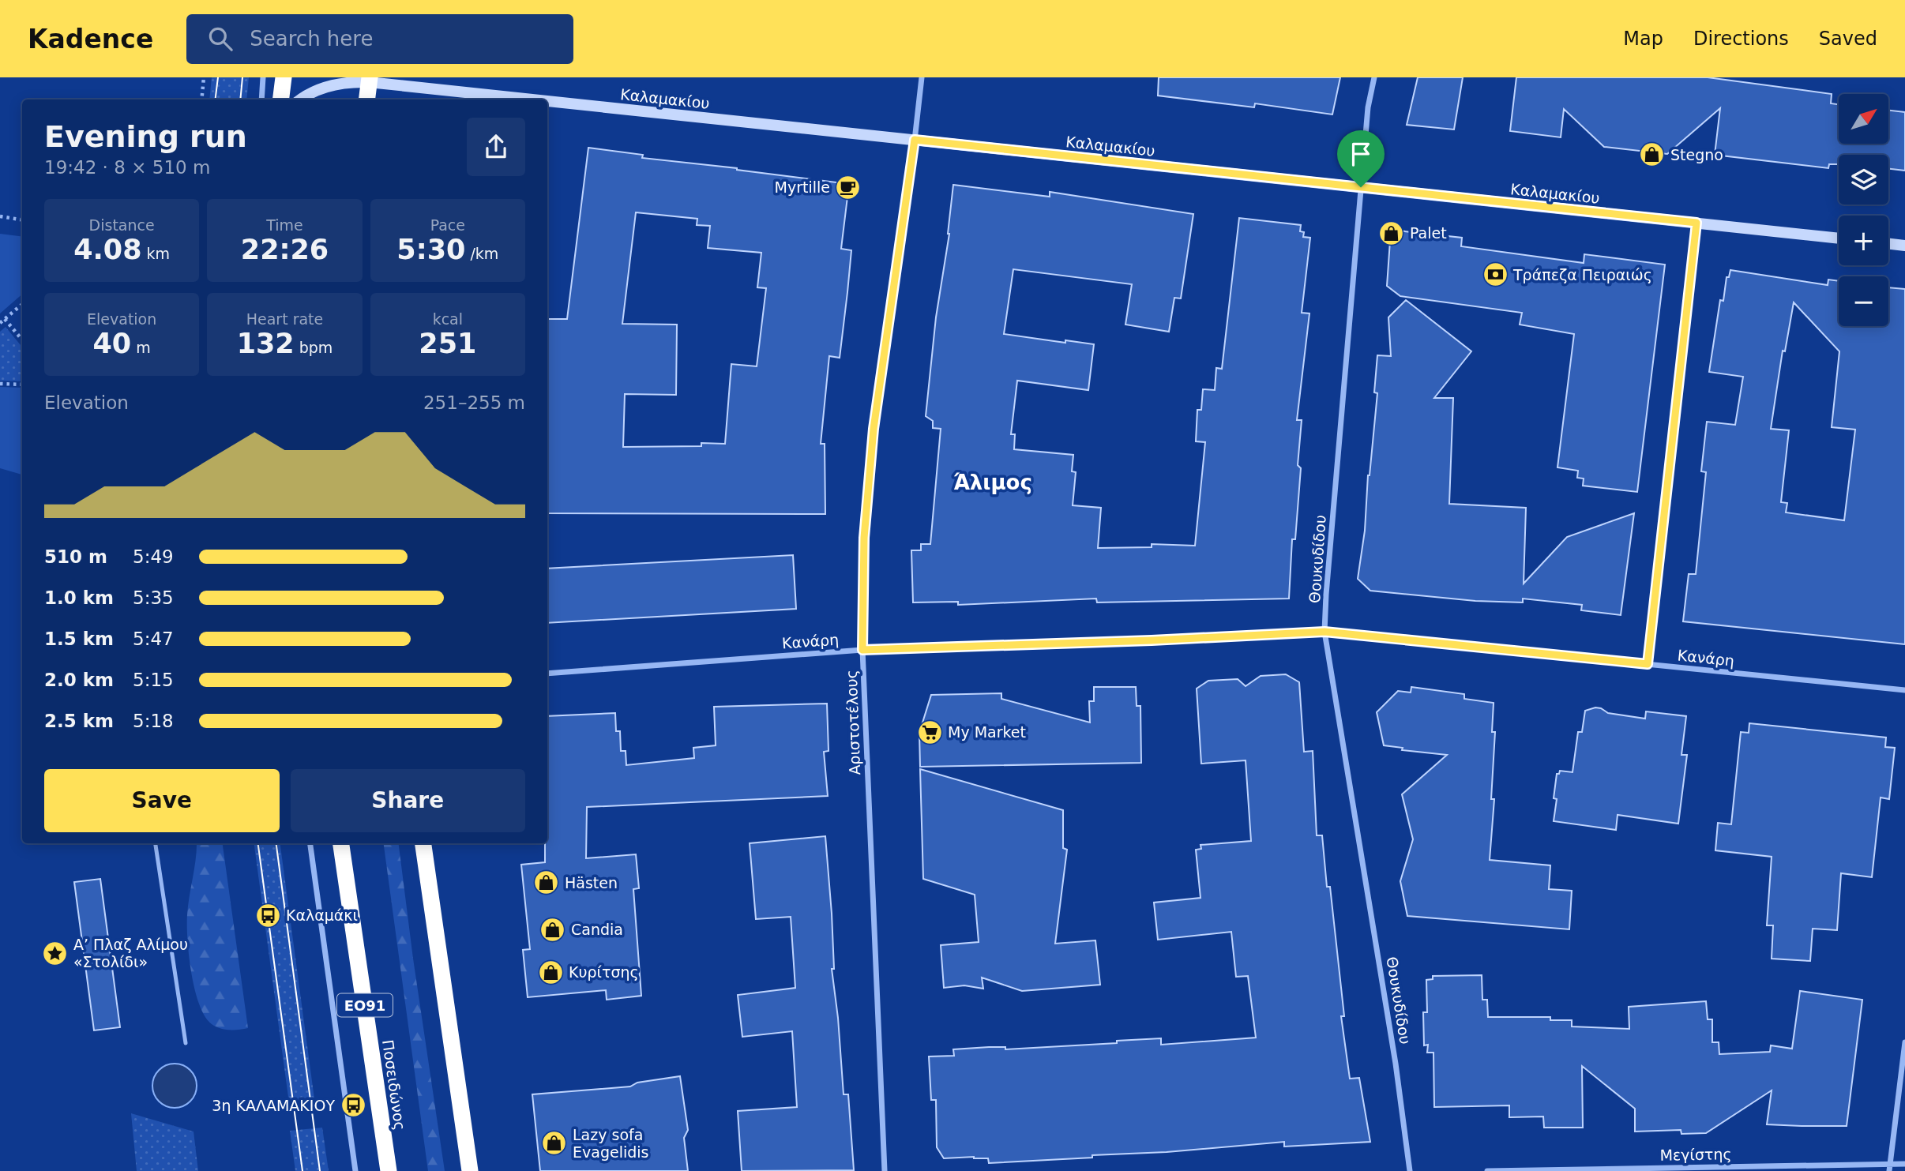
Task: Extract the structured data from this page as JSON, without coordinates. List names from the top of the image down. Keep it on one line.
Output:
{"streets":{"highway":["ΕΟ91","Ποσειδώνος"],"main road":["Καλαμακίου"],"street":["Θουκυδίδου","Κανάρη","Αριστοτέλους","Μεγίστης"]},"crossings":[["Καλαμακίου","Θουκυδίδου"],["Καλαμακίου","Αριστοτέλους"],["Θουκυδίδου","Κανάρη"],["Κανάρη","Αριστοτέλους"]],"districts":["Άλιμος"],"places":{"shop":["Stegno","Palet","Hästen","Candia","Κυρίτσης","Lazy sofa Evagelidis"],"cafe":["Myrtille"],"bank":["Τράπεζα Πειραιώς"],"supermarket":["My Market"],"bus stop":["Καλαμάκι","3η ΚΑΛΑΜΑΚΙΟΥ"],"place":["Α’ Πλαζ Αλίμου «Στολίδι»"]},"north":"top right","page":{"header":"Kadence","search":"Search here","nav":["Map","Directions","Saved"],"map_buttons":["+","−"],"heading":["Evening run","19:42 · 8 × 510 m"],"stats":[["Distance","4.08 km"],["Time","22:26"],["Pace","5:30 /km"],["Elevation","40 m"],["Heart rate","132 bpm"],["kcal","251"]],"chart":["Elevation","251–255 m"],"list":[{"name":"510 m","note":"5:49"},{"name":"1.0 km","note":"5:35"},{"name":"1.5 km","note":"5:47"},{"name":"2.0 km","note":"5:15"},{"name":"2.5 km","note":"5:18"}],"buttons":["Save","Share"]}}
